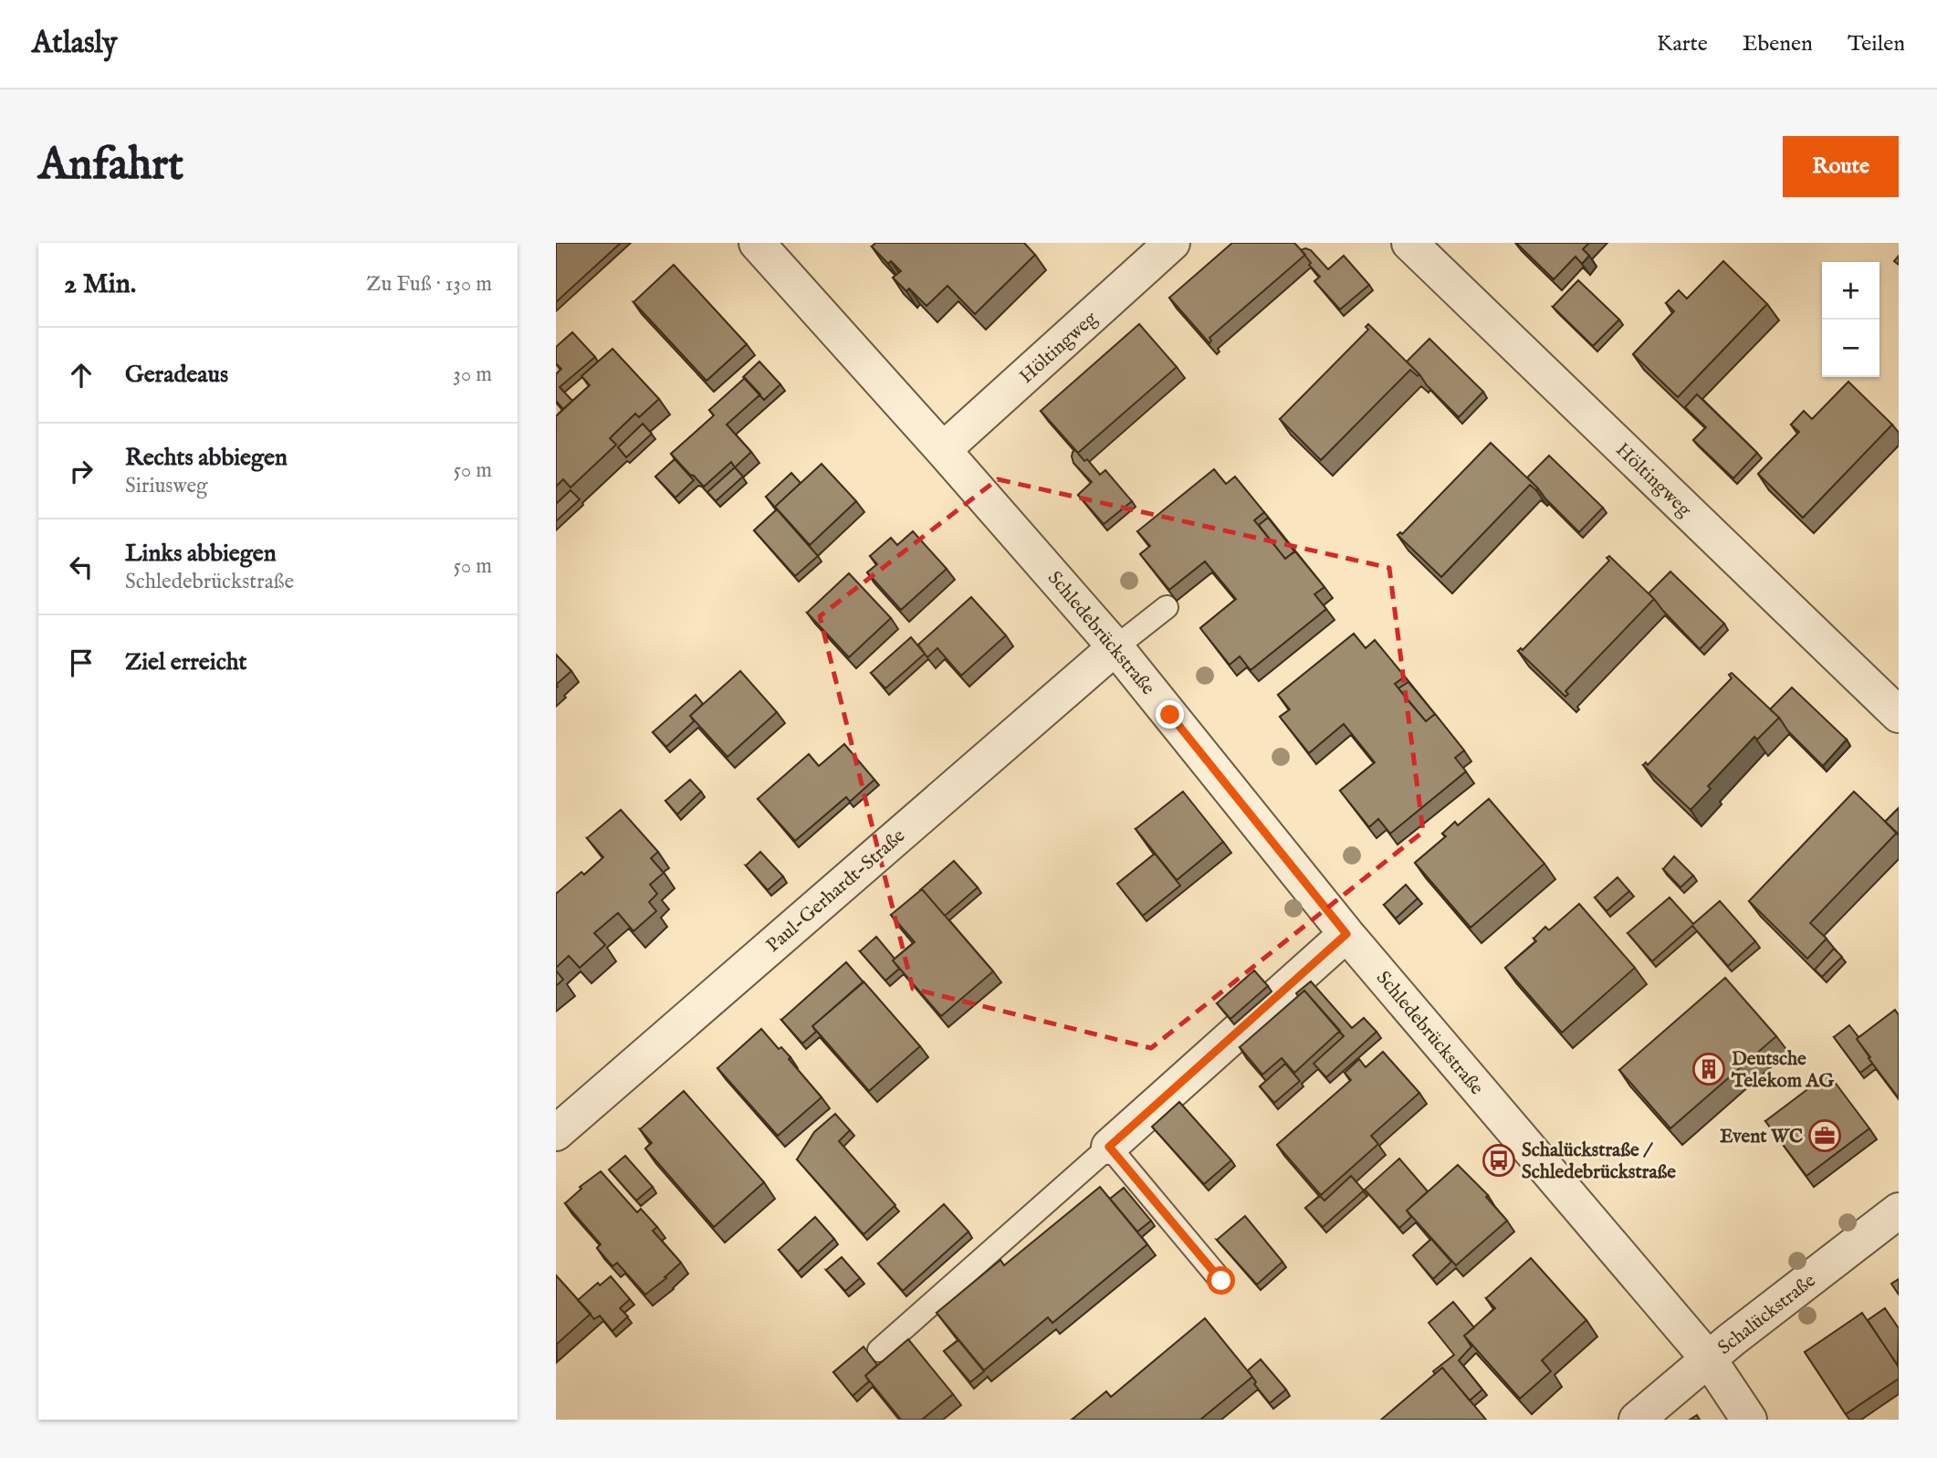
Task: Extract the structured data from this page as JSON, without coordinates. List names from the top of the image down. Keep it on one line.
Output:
{"streets":{"street":["Höltingweg","Schledebrückstraße","Paul-Gerhardt-Straße","Schalückstraße"]},"crossings":[["Höltingweg","Schledebrückstraße"],["Schledebrückstraße","Paul-Gerhardt-Straße"],["Schledebrückstraße","Schalückstraße"]],"places":{"building":["Deutsche Telekom AG"],"office":["Event WC"],"bus stop":["Schalückstraße / Schledebrückstraße"]},"page":{"header":"Atlasly","nav":["Karte","Ebenen","Teilen"],"buttons":"Route","title":"Anfahrt","heading":["2 Min.","Zu Fuß · 130 m"],"map_buttons":["+","−"],"list":[["Geradeaus","30 m"],["Rechts abbiegen","Siriusweg","50 m"],["Links abbiegen","Schledebrückstraße","50 m"],"Ziel erreicht"]}}
